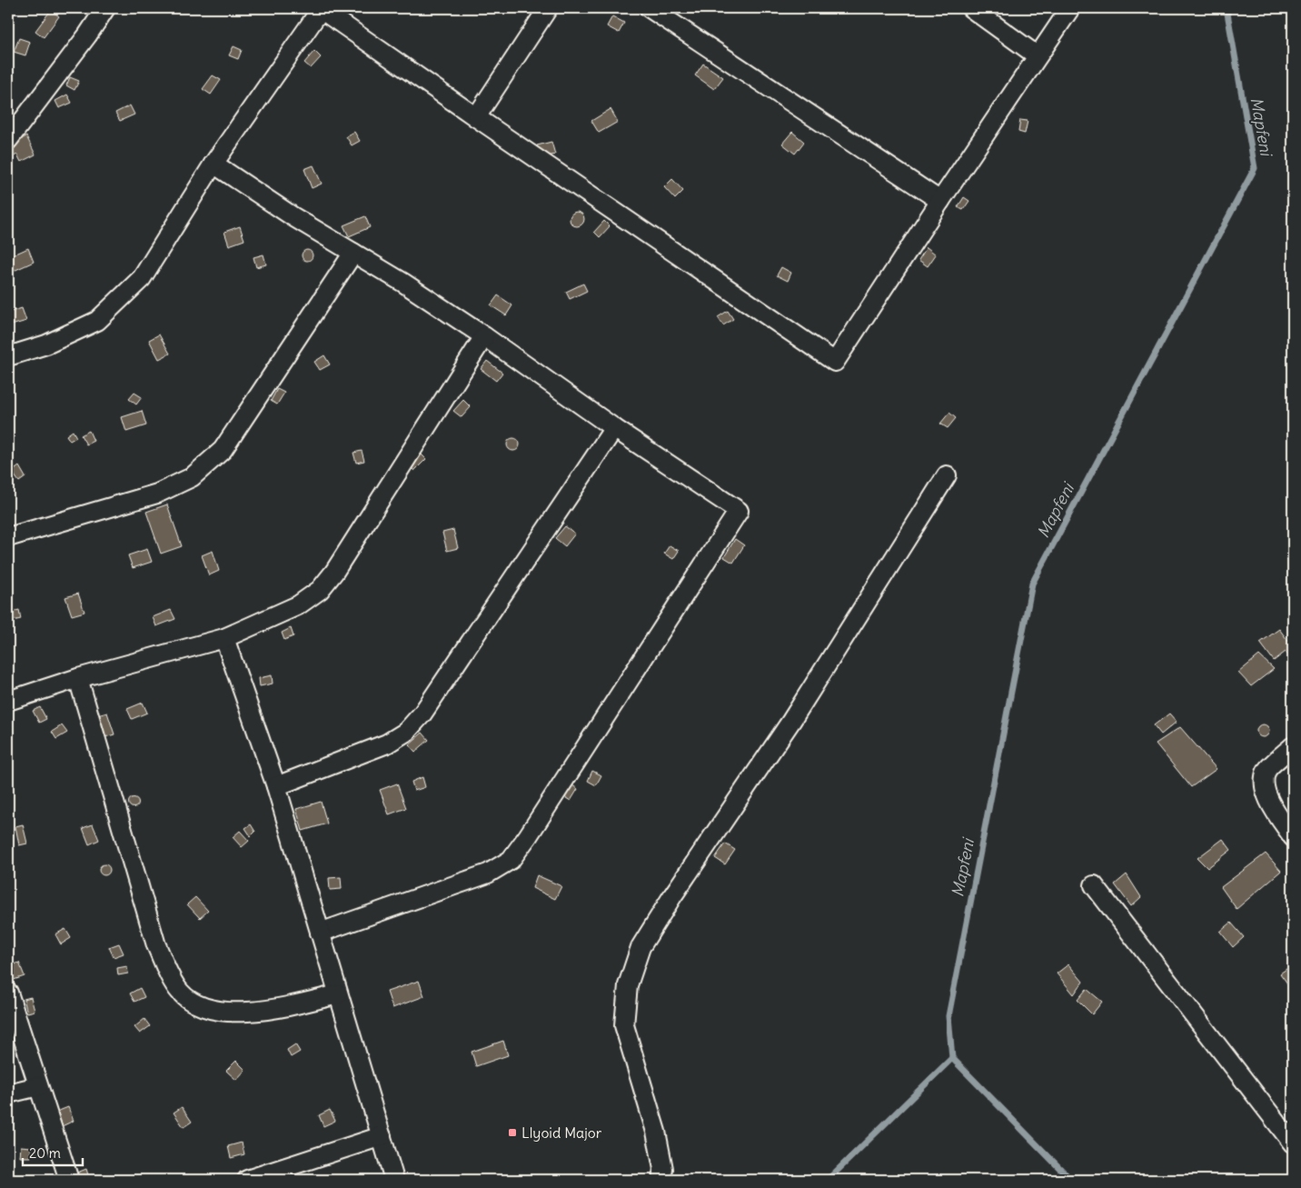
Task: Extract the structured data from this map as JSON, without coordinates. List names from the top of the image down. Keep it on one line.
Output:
{"water":["Mapfeni"],"places":{"transit":["Llyoid Major"]},"scale_bar":"20 m"}
